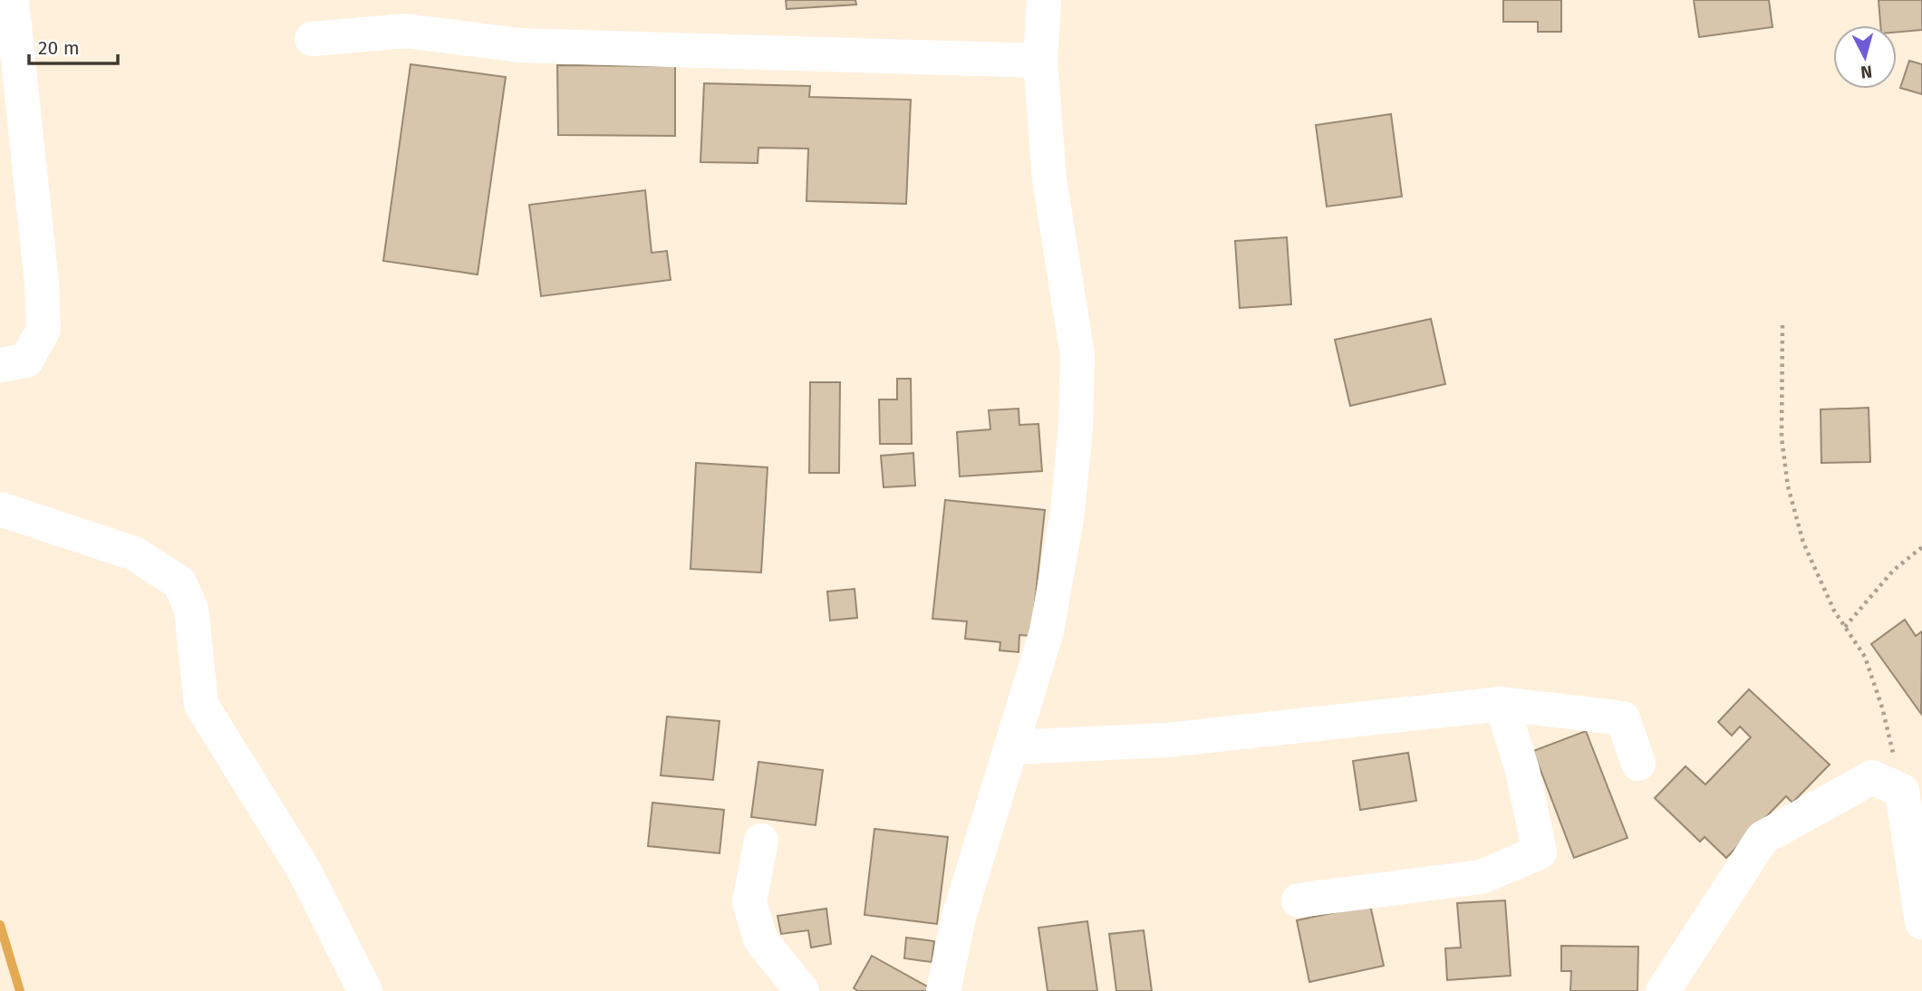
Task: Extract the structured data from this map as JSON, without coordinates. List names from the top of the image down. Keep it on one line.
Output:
{"scale_bar":"20 m","north":"bottom"}
